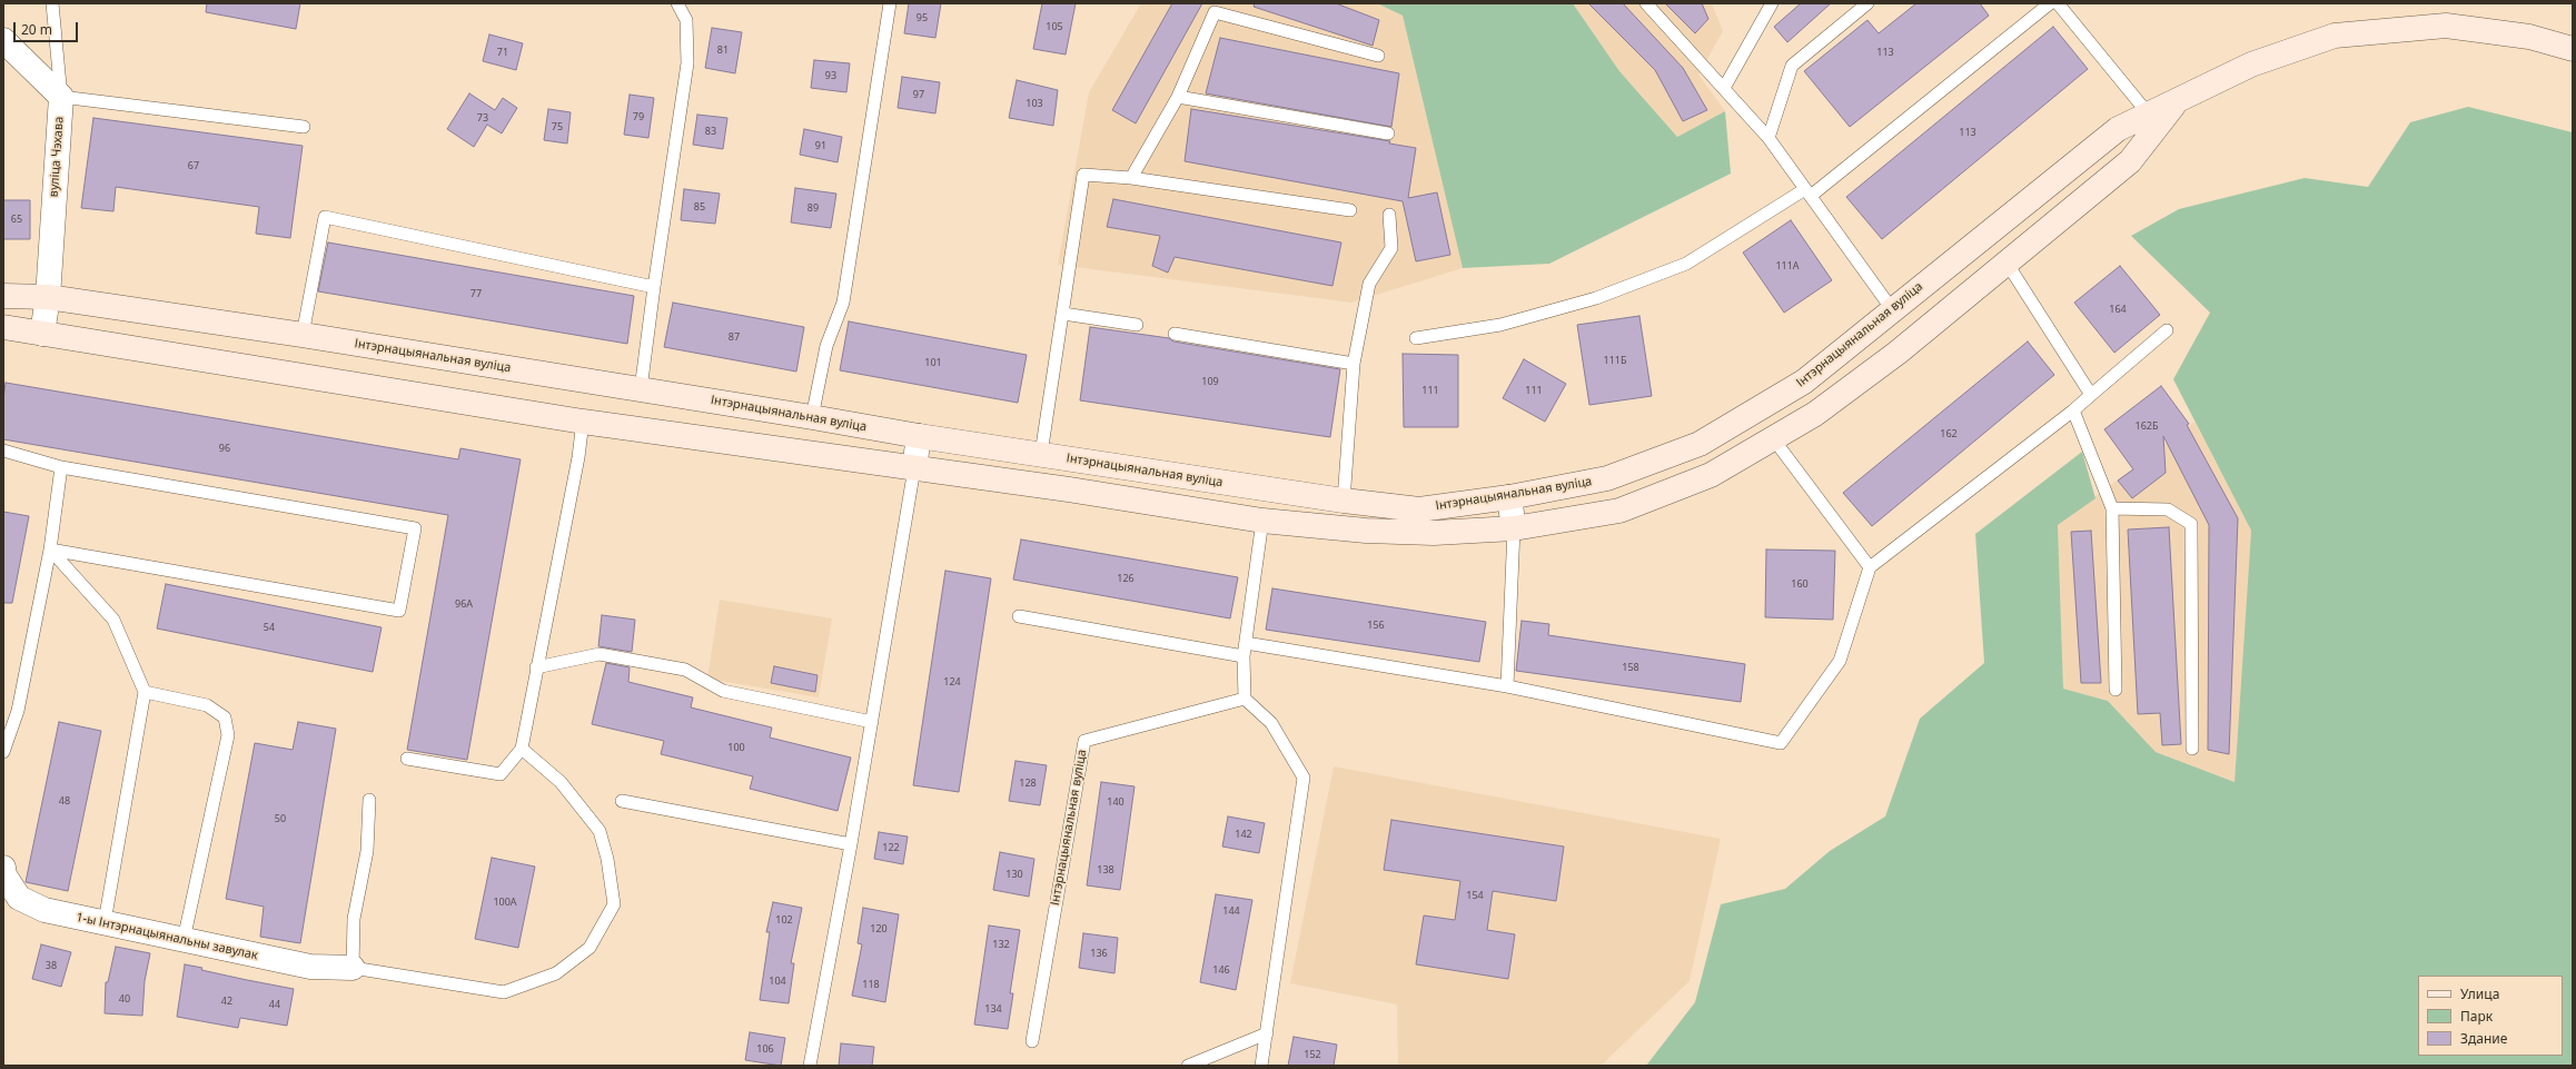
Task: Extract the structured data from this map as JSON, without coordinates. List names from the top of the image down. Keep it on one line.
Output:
{"streets":{"main road":["Інтэрнацыянальная вуліца"],"street":["вуліца Чэхава","1-ы Інтэрнацыянальны завулак"]},"crossings":[["вуліца Чэхава","Інтэрнацыянальная вуліца"]],"house_numbers":["95","105","81","71","113","93","97","103","79","73","75","83","113","91","67","85","89","65","111А","77","164","87","111Б","101","109","111","111","162Б","162","96","126","160","96А","156","54","158","124","100","128","48","140","50","142","122","138","130","154","100А","144","102","120","132","136","38","146","104","118","40","42","44","134","106","152"],"legend":["Улица","Парк","Здание"],"scale_bar":"20 m"}
